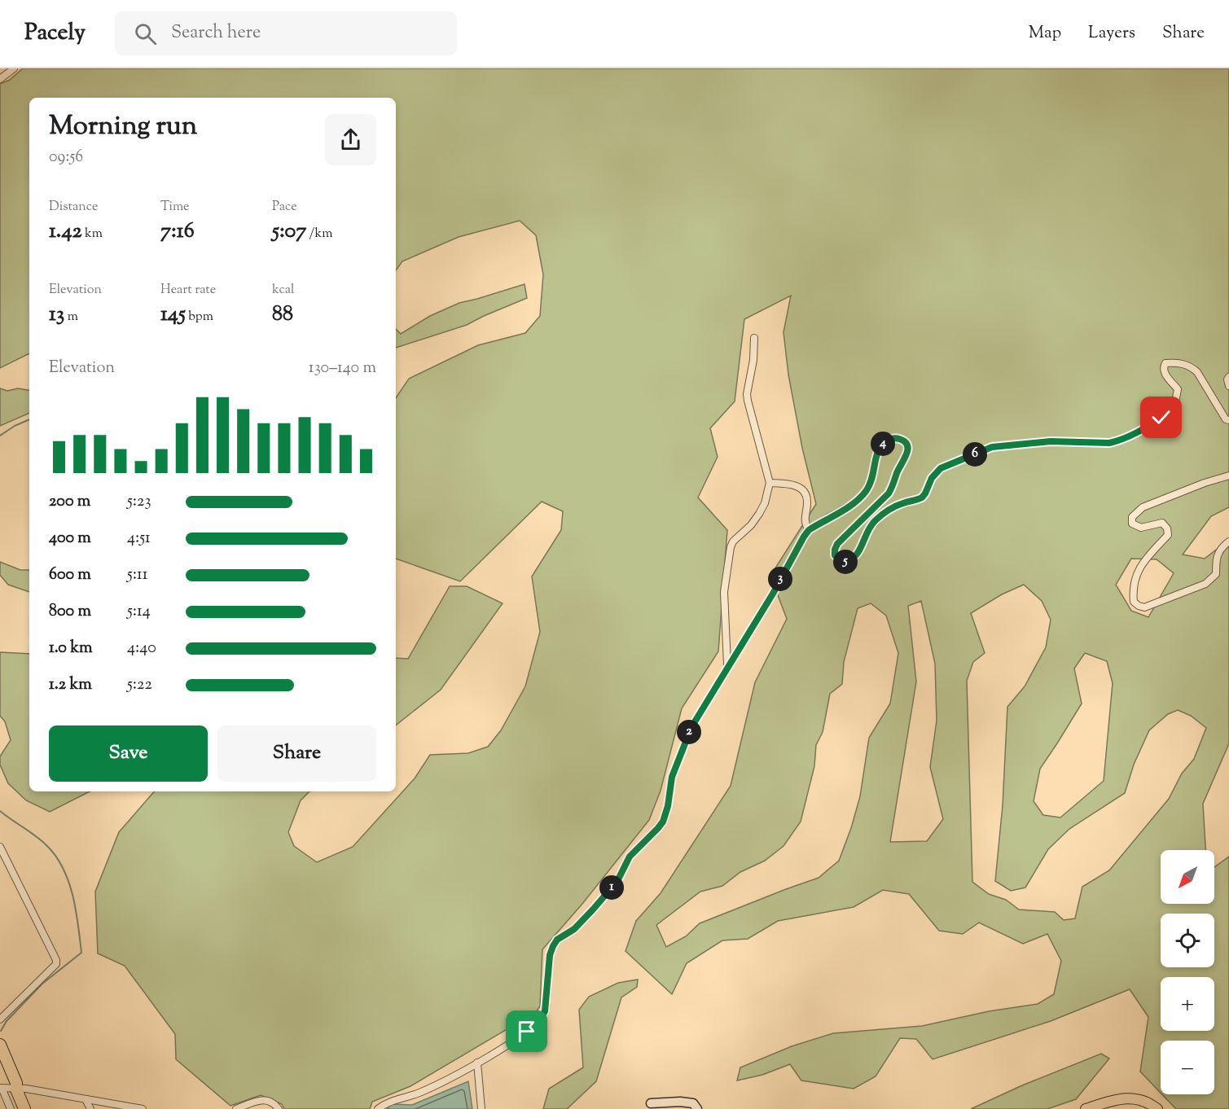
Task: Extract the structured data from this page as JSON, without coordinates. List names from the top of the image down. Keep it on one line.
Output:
{"north":"bottom left","page":{"header":"Pacely","search":"Search here","nav":["Map","Layers","Share"],"heading":["Morning run","09:56"],"stats":[["Distance","1.42 km"],["Time","7:16"],["Pace","5:07 /km"],["Elevation","13 m"],["Heart rate","145 bpm"],["kcal","88"]],"chart":["Elevation","130–140 m"],"pins":["4","6","5","3","2","1"],"list":[{"name":"200 m","note":"5:23"},{"name":"400 m","note":"4:51"},{"name":"600 m","note":"5:11"},{"name":"800 m","note":"5:14"},{"name":"1.0 km","note":"4:40"},{"name":"1.2 km","note":"5:22"}],"buttons":["Save","Share"],"map_buttons":["+","−"]}}
